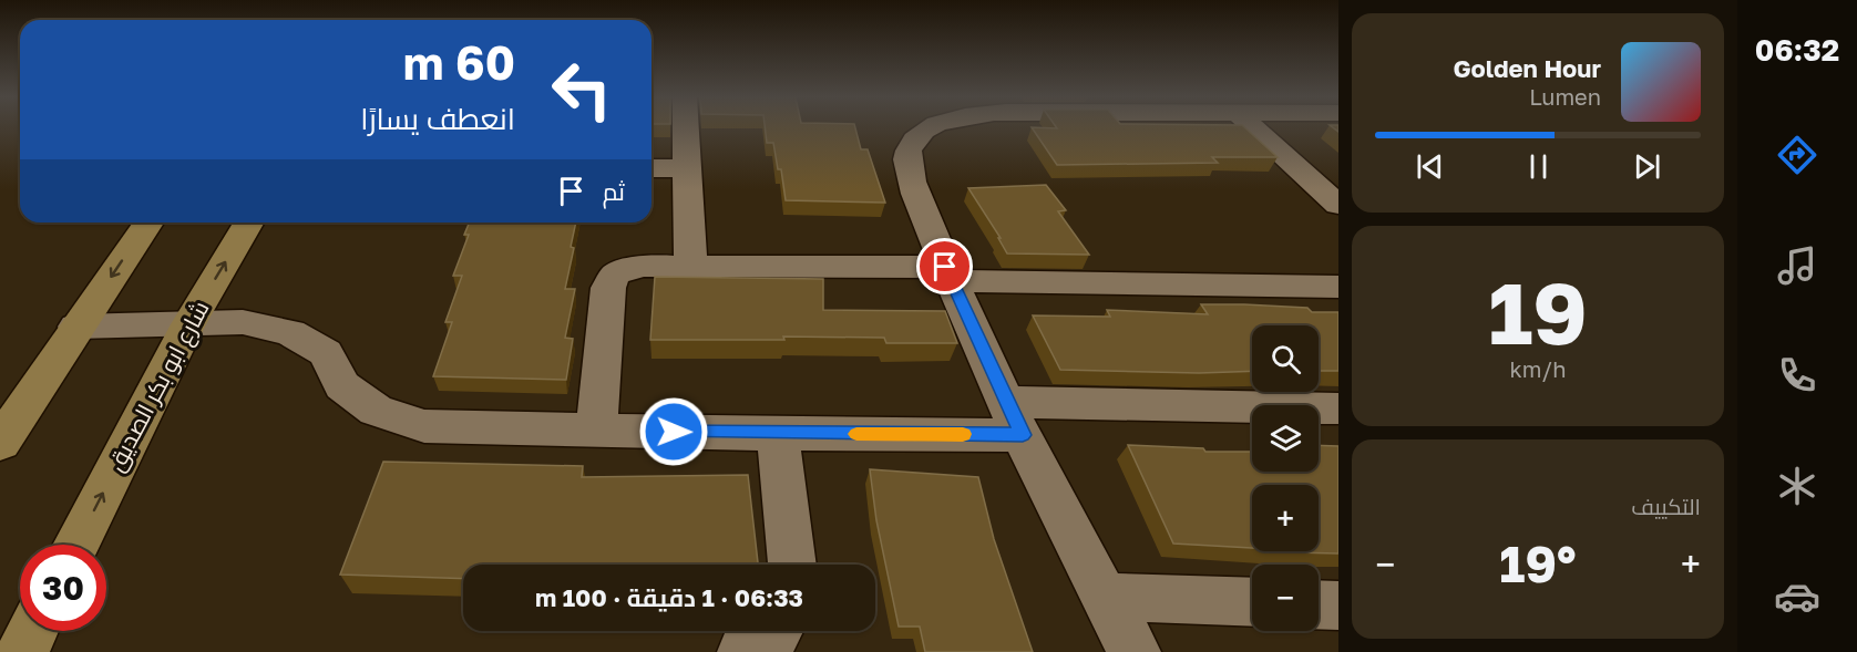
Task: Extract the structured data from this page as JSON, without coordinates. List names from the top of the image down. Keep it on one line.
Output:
{"streets":{"main road":["شارع ابو بكر الصديق"]},"page":{"tabs":"06:32","turn":["60 m","انعطف يسارًا"],"song":["Golden Hour","Lumen"],"then":"ثم","tile":[["19","km/h"],"التكييف"],"map_buttons":["+","−"],"heat":["−","19°","+"],"limit":"30","trip":"06:33 · 1 دقيقة · 100 m"}}
